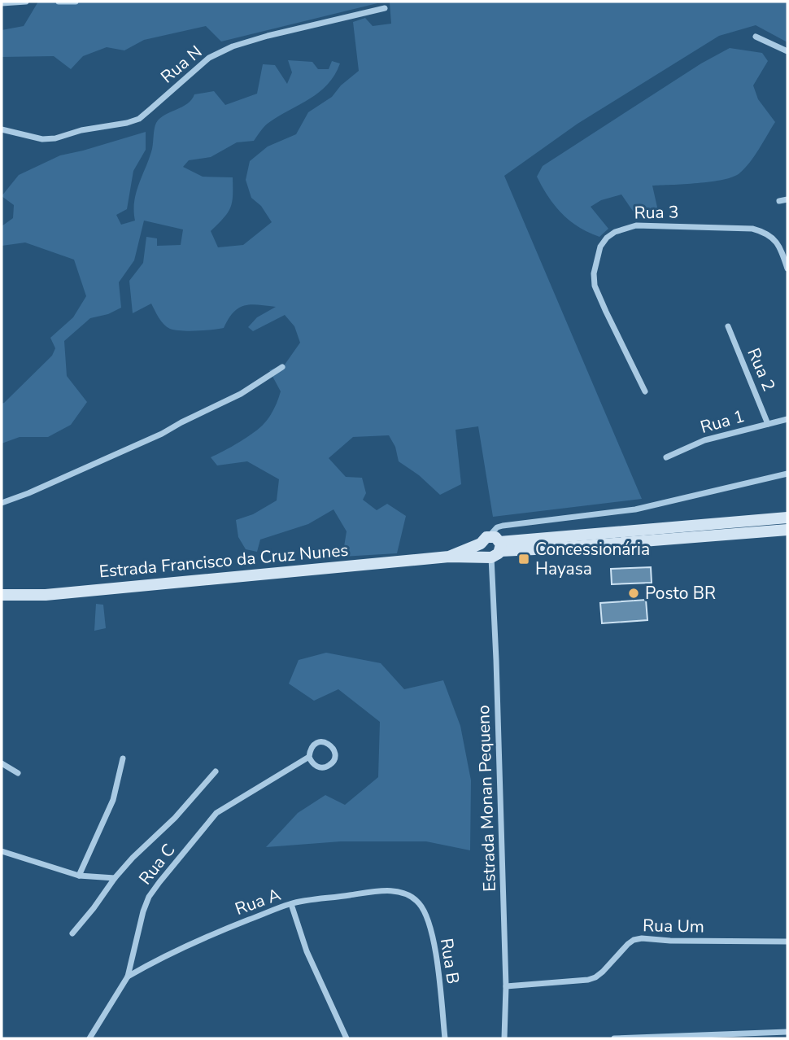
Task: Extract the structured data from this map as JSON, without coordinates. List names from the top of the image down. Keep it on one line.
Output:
{"streets":{"main road":["Estrada Francisco da Cruz Nunes"],"street":["Rua N","Rua 3","Rua 2","Rua 1","Estrada Monan Pequeno","Rua C","Rua A","Rua Um","Rua B"]},"crossings":[["Rua 2","Rua 1"],["Estrada Francisco da Cruz Nunes","Estrada Monan Pequeno"],["Estrada Monan Pequeno","Rua Um"],["Rua C","Rua A"],["Rua A","Rua B"]],"places":{"transit":["Concessionária Hayasa"],"other":["Posto BR"]}}
